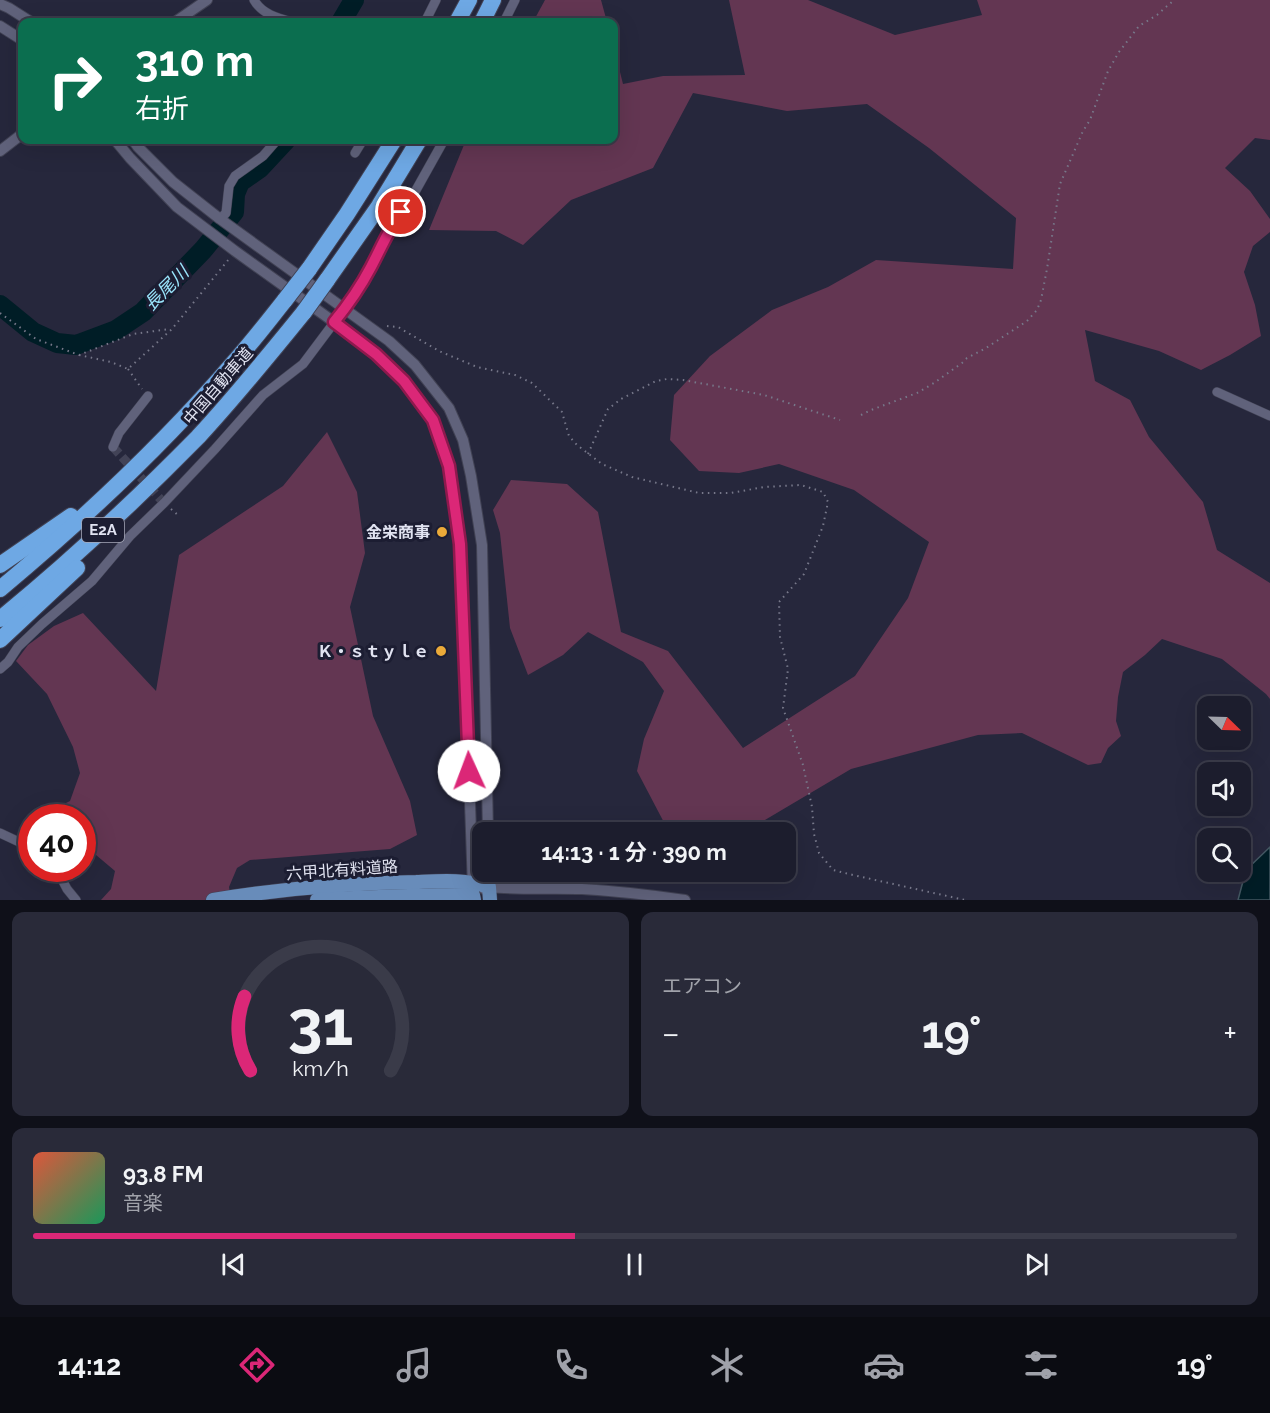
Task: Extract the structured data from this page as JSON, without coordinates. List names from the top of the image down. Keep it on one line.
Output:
{"streets":{"highway":["中国自動車道","E2A"],"main road":["六甲北有料道路"]},"water":["長尾川"],"places":["金栄商事","Ｋ・ｓｔｙｌｅ"],"north":"bottom right","page":{"turn":["310 m","右折"],"limit":"40","trip":"14:13 · 1 分 · 390 m","tile":"エアコン","heat":["−","19°","+"],"song":["93.8 FM","音楽"],"tabs":["14:12","19°"],"gauge":["31","km/h"]}}
